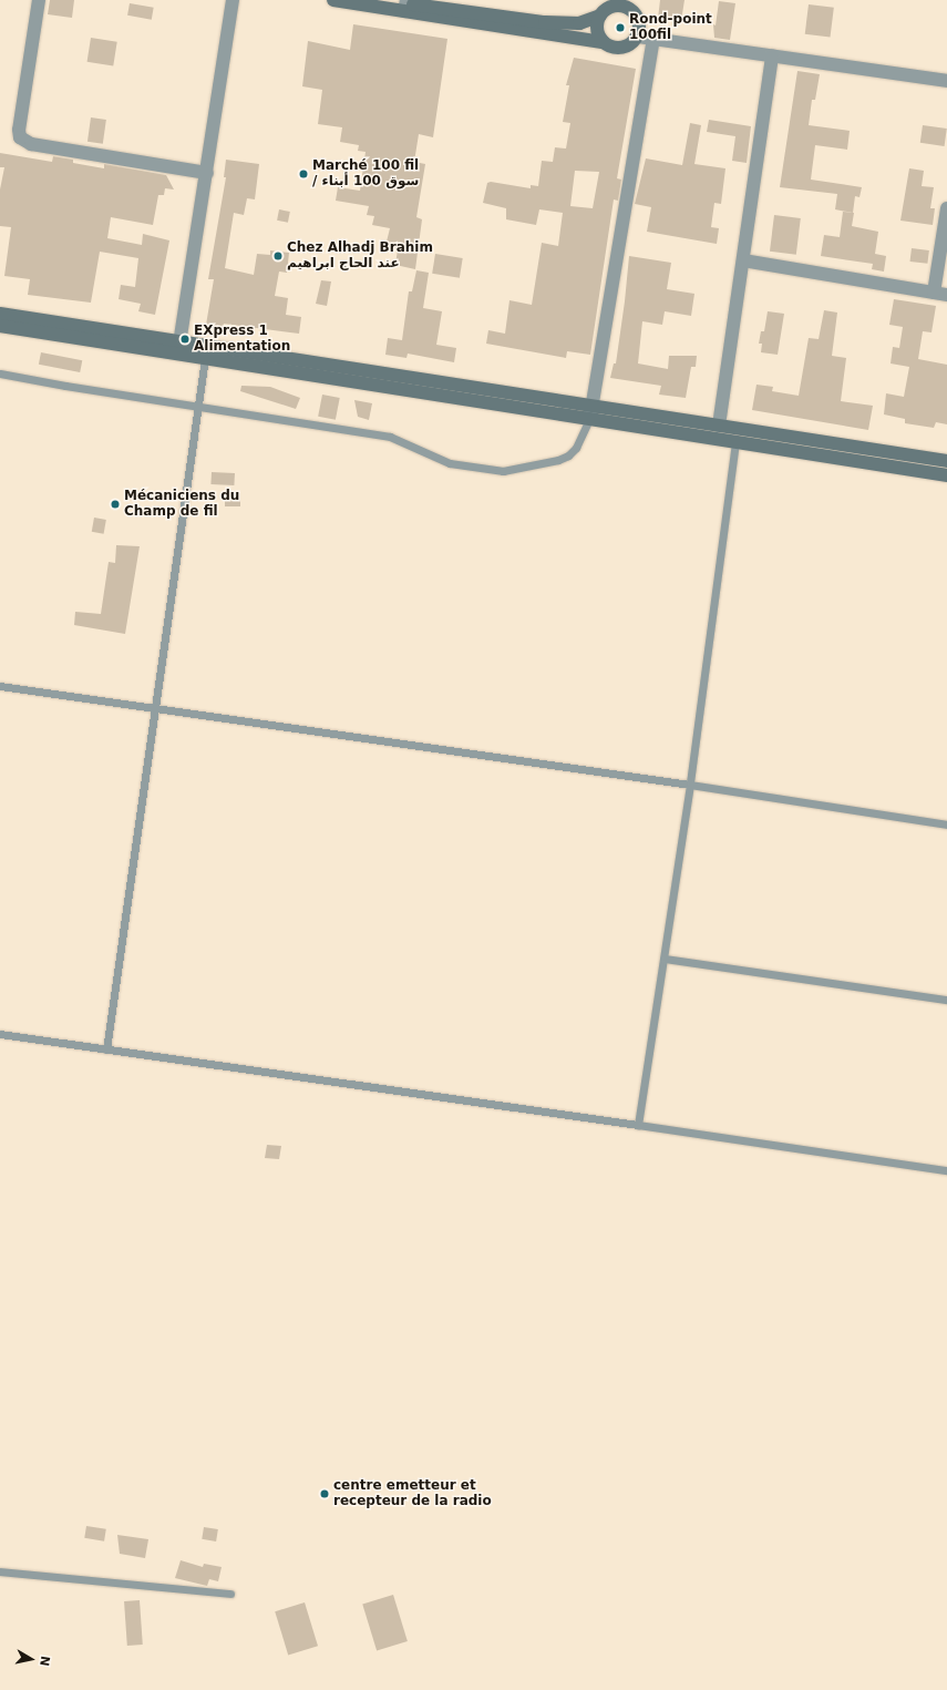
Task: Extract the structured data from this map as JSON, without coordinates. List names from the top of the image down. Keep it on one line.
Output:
{"places":["Rond-point 100fil","Marché 100 fil / سوق 100 أبناء","Chez Alhadj Brahim عند الحاج ابراهيم","EXpress 1 Alimentation","Mécaniciens du Champ de fil","centre emetteur et recepteur de la radio"],"north":"right"}
